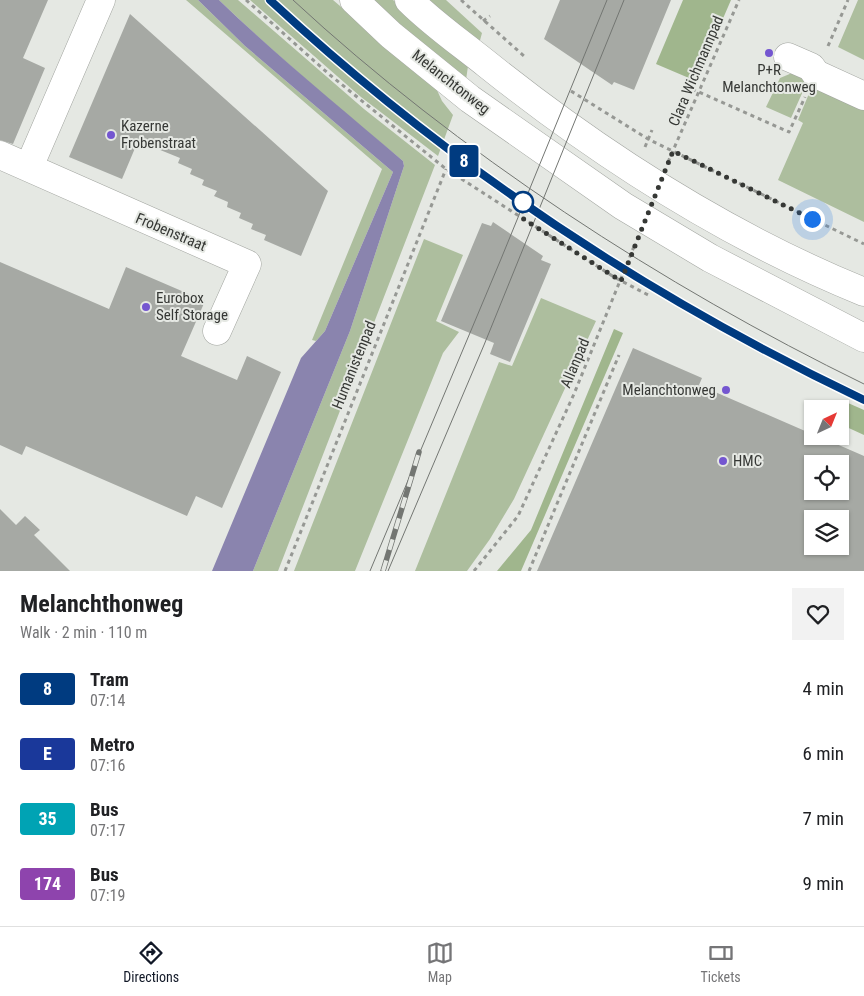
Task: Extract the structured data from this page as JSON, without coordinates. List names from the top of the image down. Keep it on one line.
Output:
{"streets":{"street":["Melanchtonweg","Frobenstraat"],"path":["Clara Wichmannpad","Allanpad","Humanistenpad"]},"crossings":[["Melanchtonweg","Allanpad"]],"places":["P+R Melanchtonweg","Kazerne Frobenstraat","Eurobox Self Storage","Melanchtonweg","HMC"],"lines":["tram line 8"],"north":"top right","page":{"on_map":"8","heading":["Melanchthonweg","Walk · 2 min · 110 m"],"list":[{"mark":"8","name":"Tram","note":"07:14","value":"4 min"},{"mark":"E","name":"Metro","note":"07:16","value":"6 min"},{"mark":"35","name":"Bus","note":"07:17","value":"7 min"},{"mark":"174","name":"Bus","note":"07:19","value":"9 min"}],"tabs":["Directions","Map","Tickets"]}}
